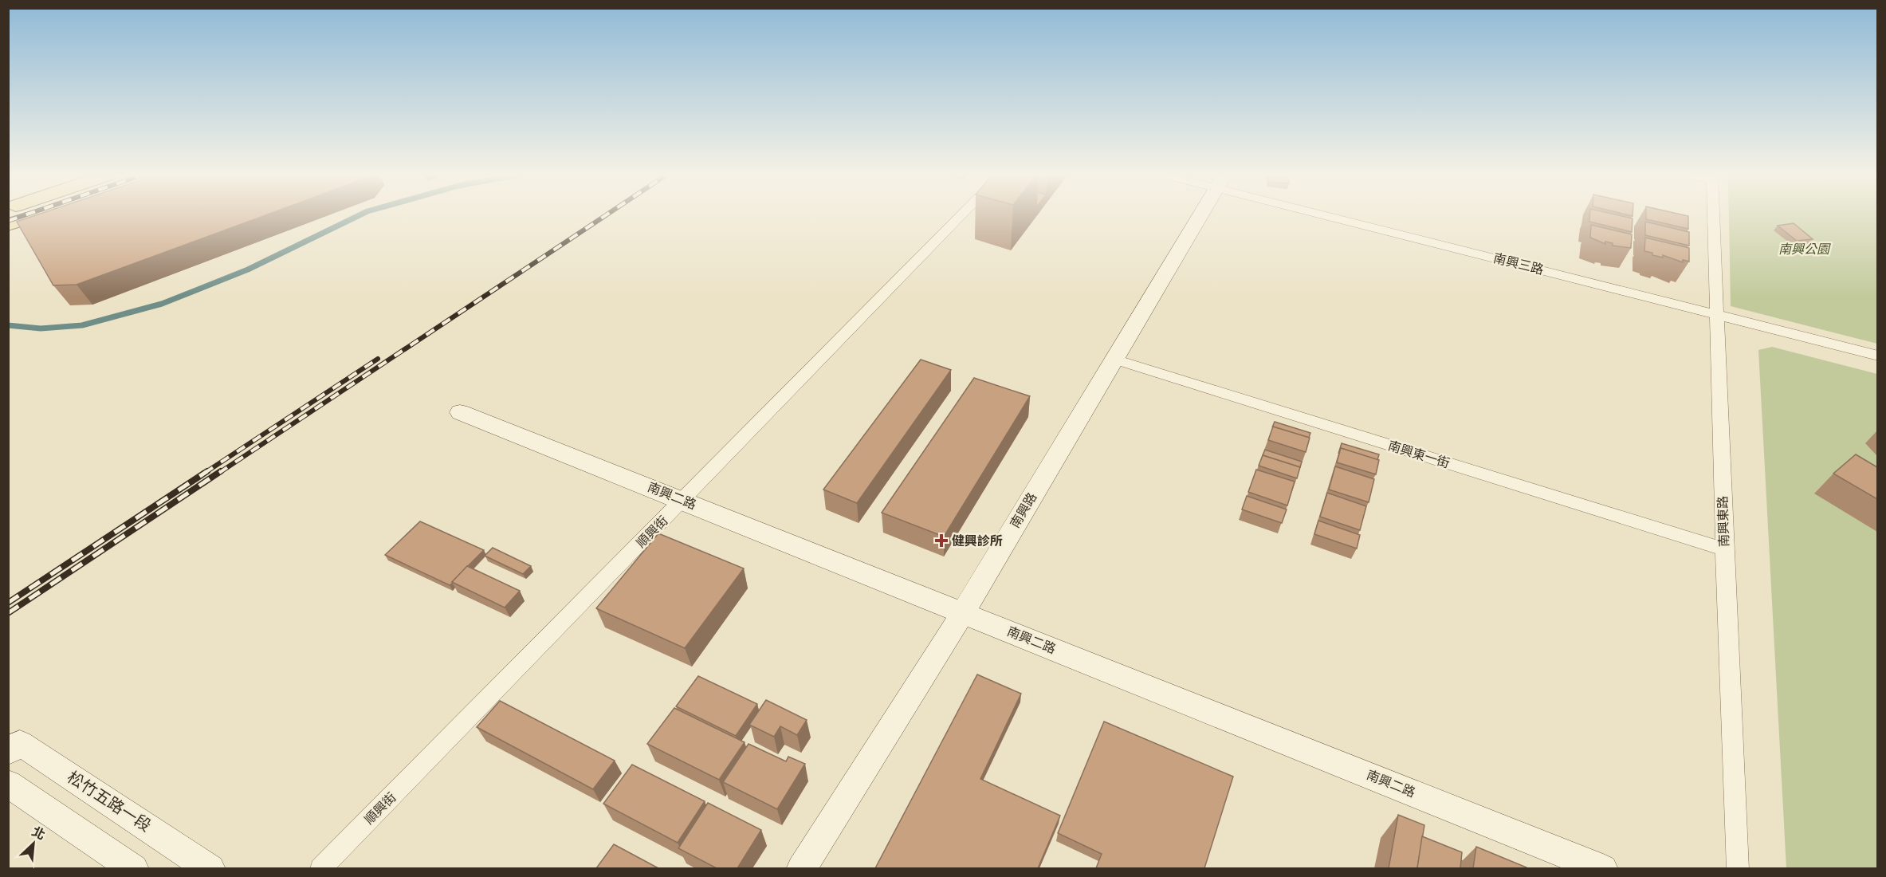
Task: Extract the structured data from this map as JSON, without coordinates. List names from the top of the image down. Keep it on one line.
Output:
{"streets":{"street":["南興三路","南興東一街","南興二路","南興路","南興東路","順興街","松竹五路一段"]},"crossings":[["南興三路","南興東路"],["南興東一街","南興路"],["南興東一街","南興東路"],["南興二路","南興路"],["南興二路","順興街"]],"parks":["南興公園"],"places":{"health":["健興診所"]},"north":"top right"}
